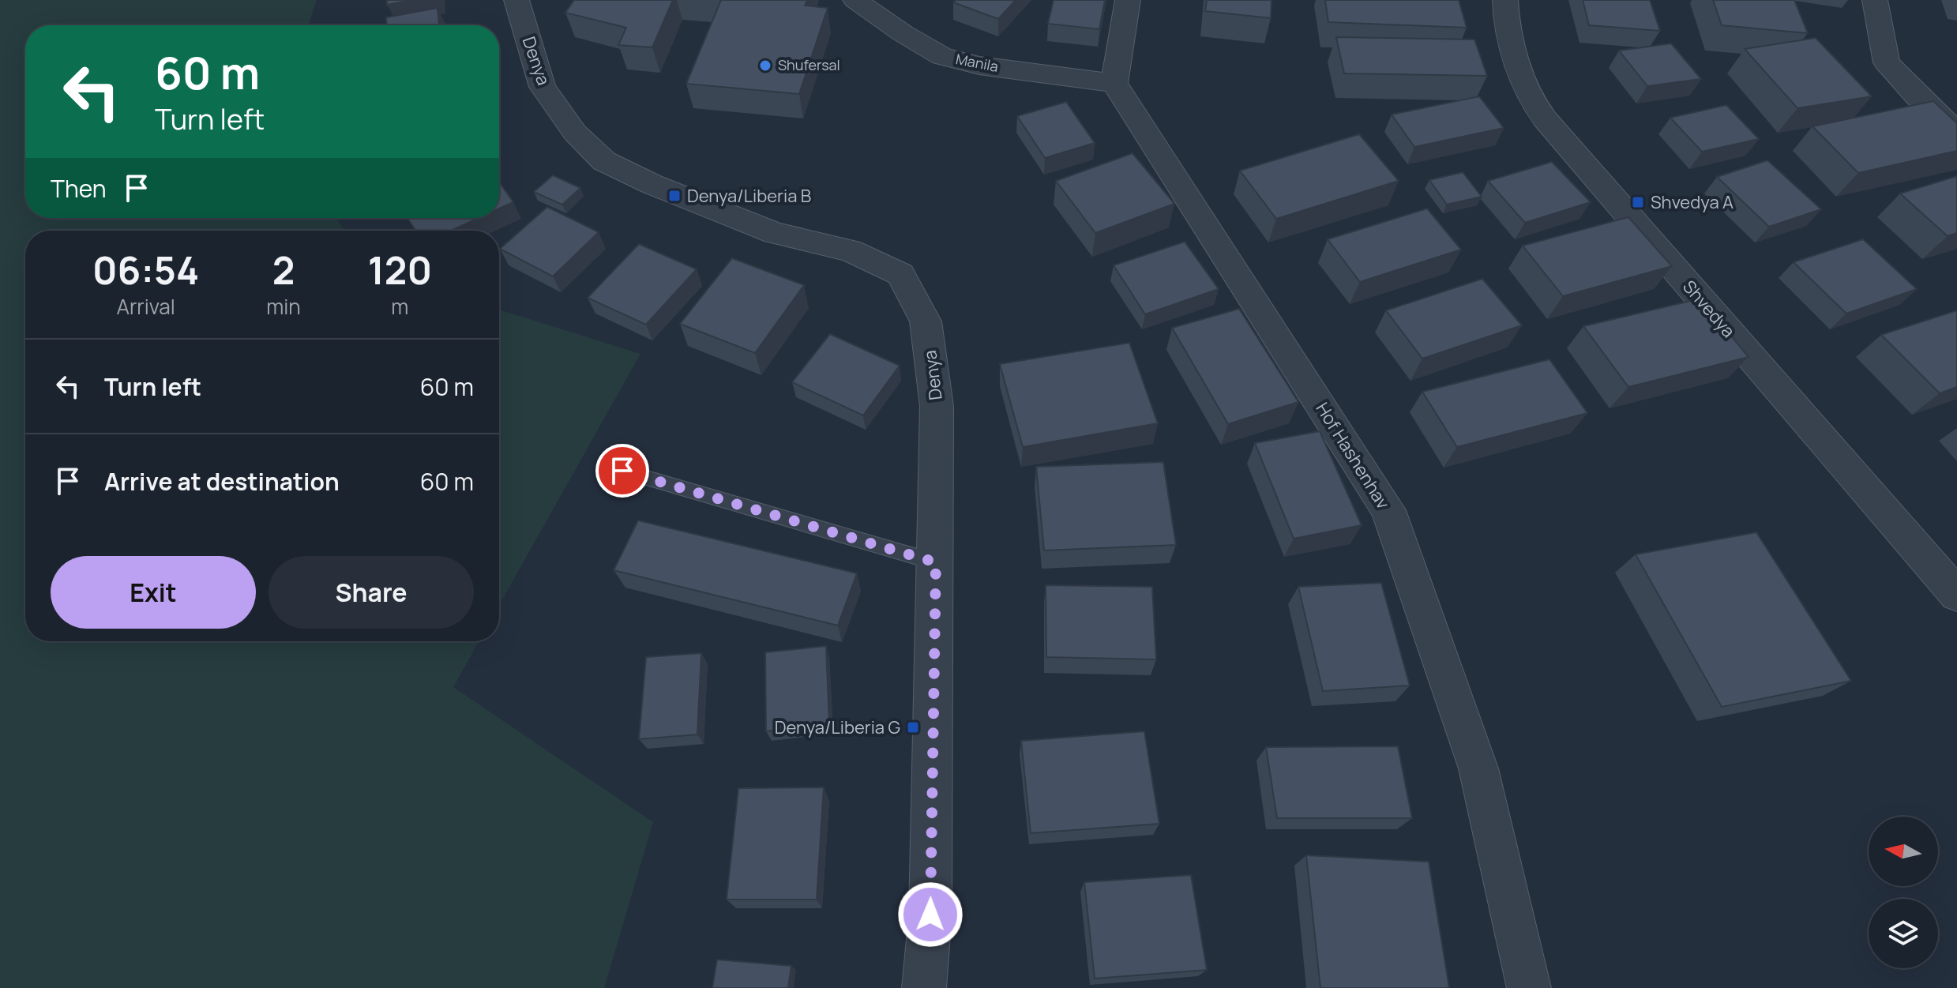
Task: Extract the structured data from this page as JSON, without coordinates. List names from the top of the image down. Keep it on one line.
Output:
{"streets":{"street":["Denya","Manila","Shvedya","Hof Hashenhav"]},"crossings":[["Manila","Hof Hashenhav"]],"places":{"other":["Shufersal"],"transit":["Denya/Liberia B","Shvedya A","Denya/Liberia G"]},"north":"left","page":{"turn":["60 m","Turn left"],"then":"Then","eta":["06:54","Arrival","2","min","120","m"],"list":[{"name":"Turn left","value":"60 m"},{"name":"Arrive at destination","value":"60 m"}],"buttons":["Exit","Share"]}}
